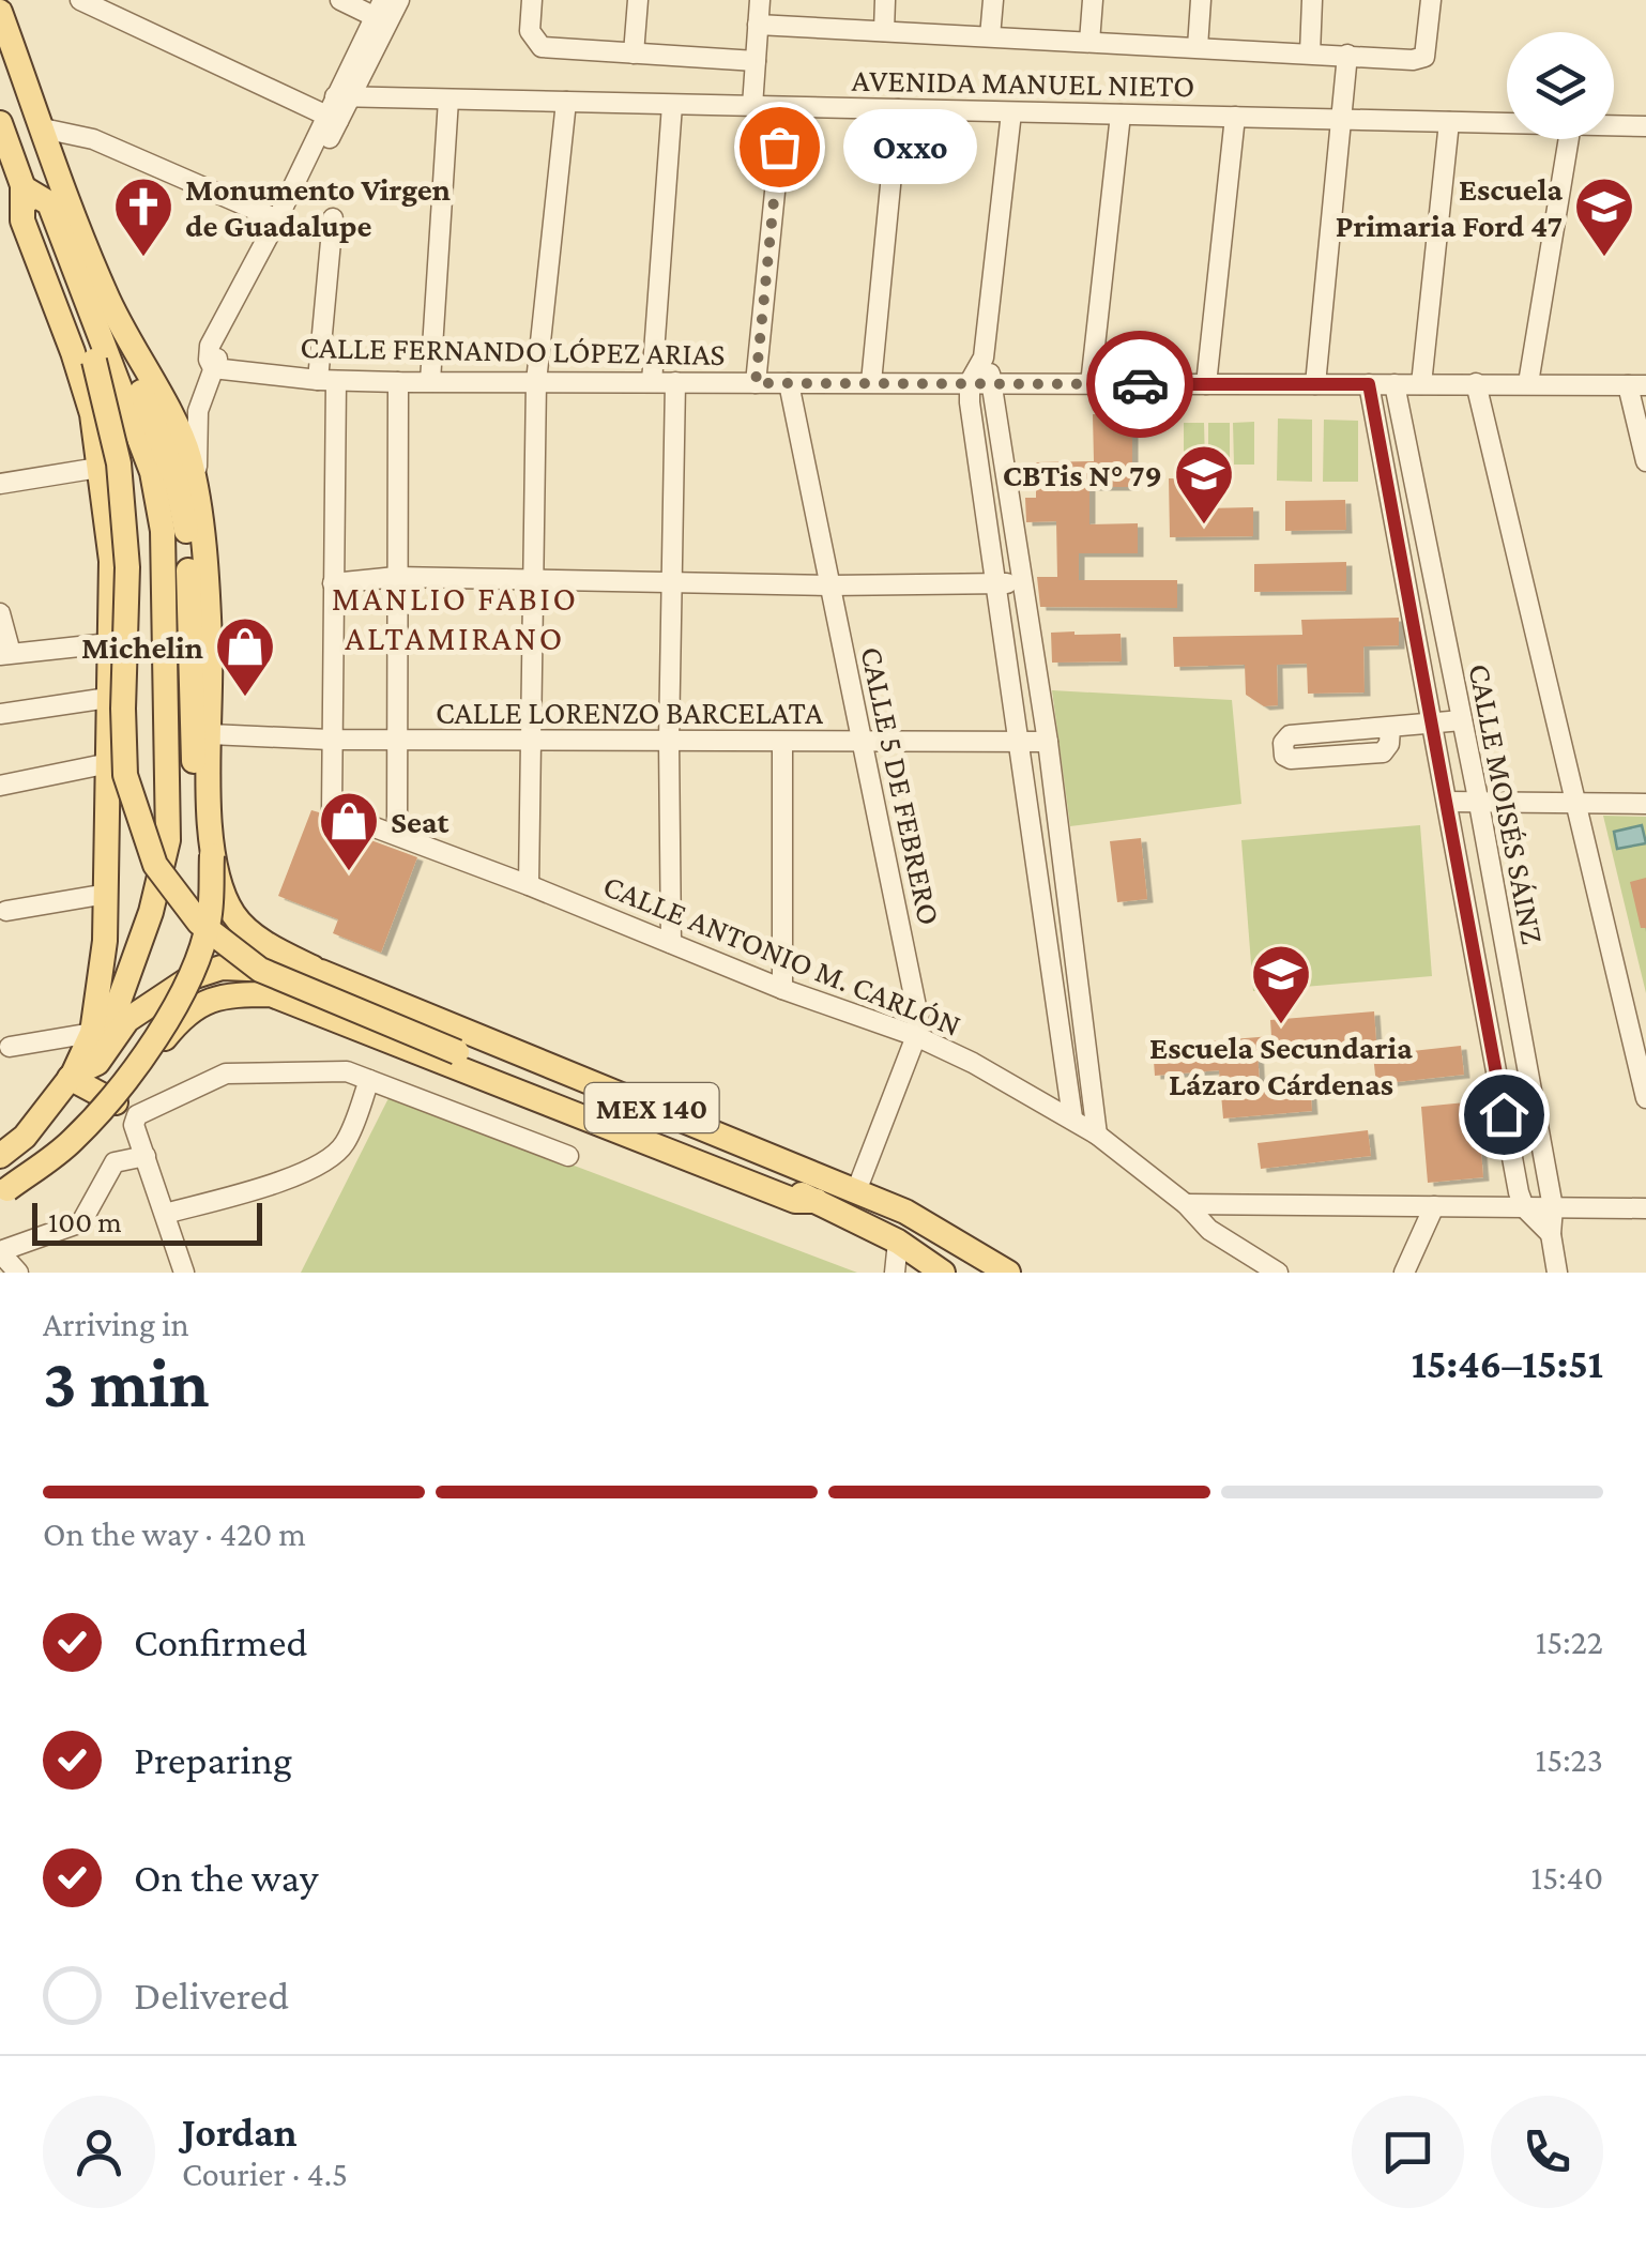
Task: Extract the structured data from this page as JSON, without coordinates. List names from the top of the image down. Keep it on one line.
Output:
{"streets":{"main road":["MEX 140"],"street":["AVENIDA MANUEL NIETO","CALLE FERNANDO LÓPEZ ARIAS","CALLE LORENZO BARCELATA","CALLE 5 DE FEBRERO","CALLE MOISÉS SÁINZ","CALLE ANTONIO M. CARLÓN"]},"crossings":[["CALLE FERNANDO LÓPEZ ARIAS","CALLE 5 DE FEBRERO"],["CALLE FERNANDO LÓPEZ ARIAS","CALLE MOISÉS SÁINZ"],["CALLE LORENZO BARCELATA","CALLE 5 DE FEBRERO"],["CALLE LORENZO BARCELATA","CALLE ANTONIO M. CARLÓN"],["CALLE 5 DE FEBRERO","CALLE ANTONIO M. CARLÓN"],["CALLE 5 DE FEBRERO","MEX 140"]],"districts":["MANLIO FABIO ALTAMIRANO"],"places":{"other":["Oxxo"],"church":["Monumento Virgen de Guadalupe"],"school or university":["Escuela Primaria Ford 47","CBTis N° 79","Escuela Secundaria Lázaro Cárdenas"],"shop":["Michelin","Seat"]},"scale_bar":"100 m","page":{"bubble":"Oxxo","scale":"100 m","heading":["3 min","Arriving in","15:46–15:51"],"panel":["Jordan","Courier · 4.5"],"bar":"On the way · 420 m","list":[["Confirmed","15:22"],["Preparing","15:23"],["On the way","15:40"],"Delivered"]}}
